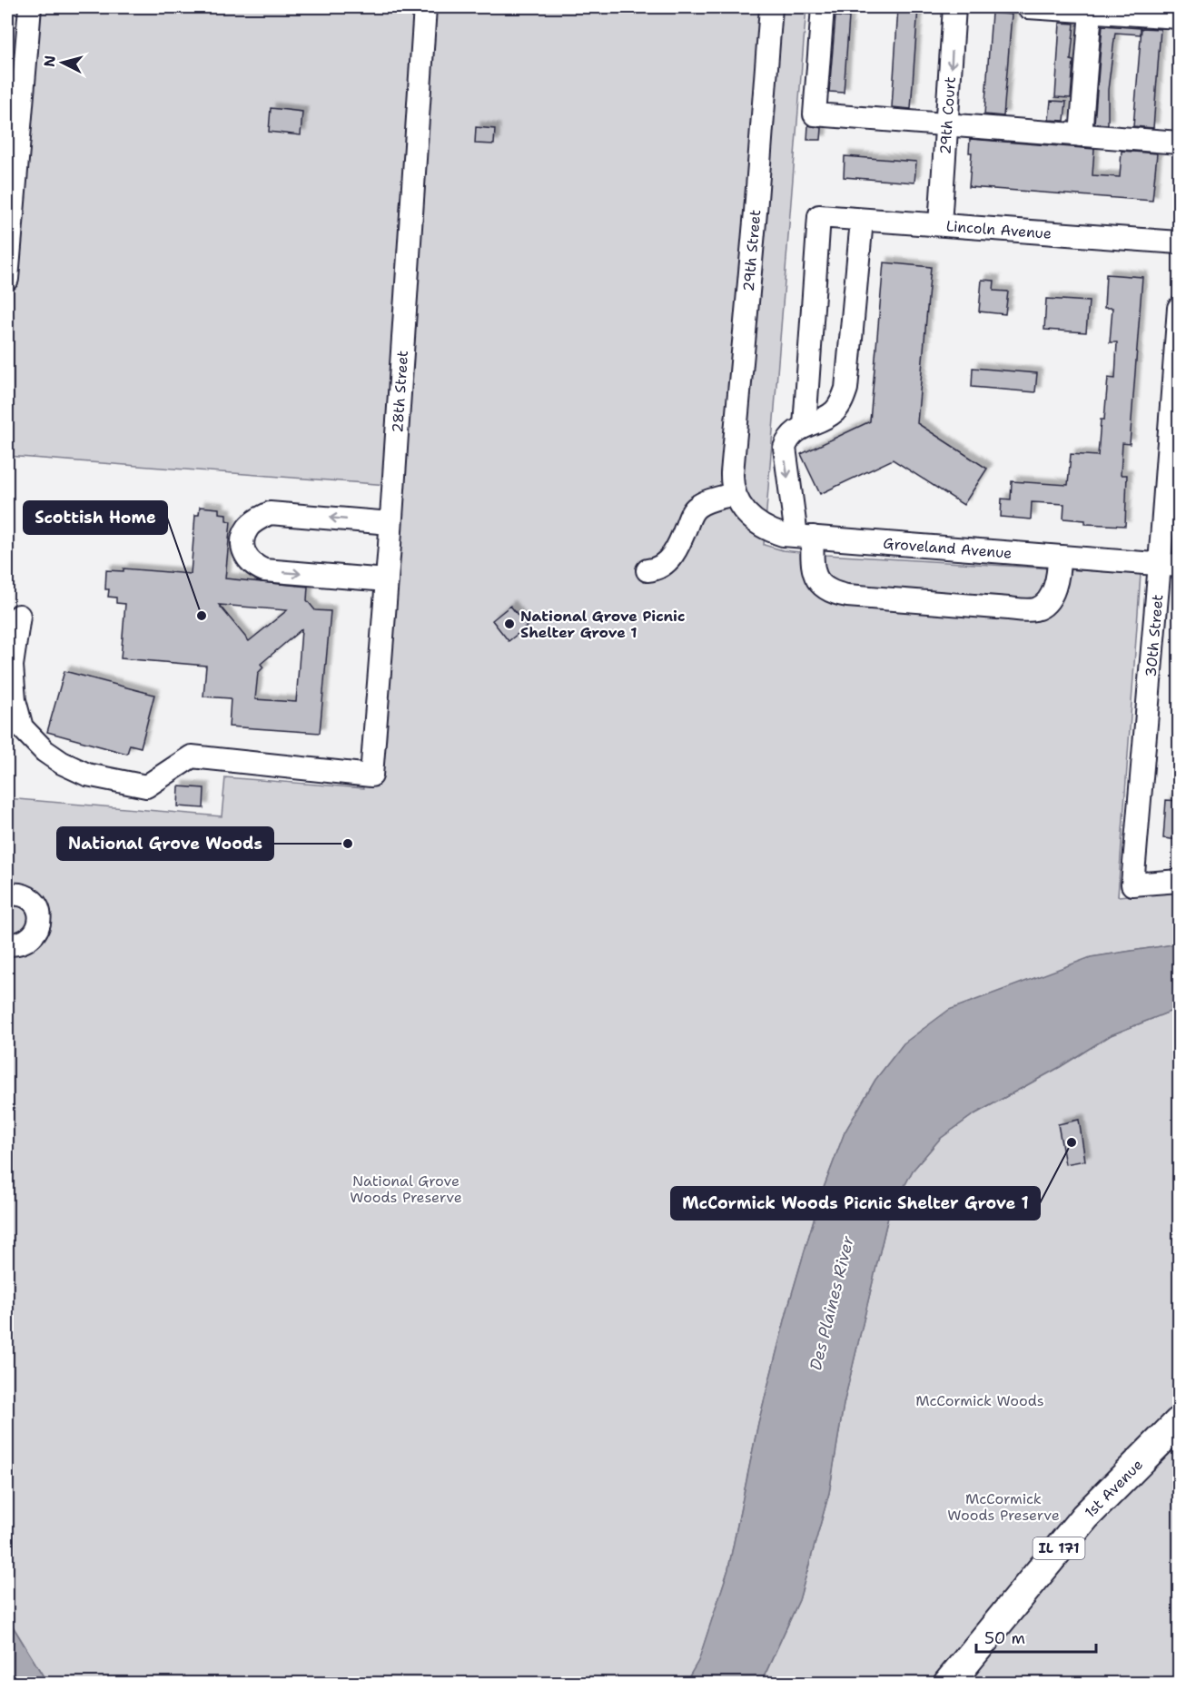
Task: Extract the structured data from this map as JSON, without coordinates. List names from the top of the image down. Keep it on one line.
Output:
{"streets":{"main road":["1st Avenue","IL 171"],"street":["29th Court","Lincoln Avenue","29th Street","28th Street","Groveland Avenue","30th Street"]},"crossings":[["29th Court","Lincoln Avenue"],["29th Street","Groveland Avenue"],["Groveland Avenue","30th Street"]],"water":["Des Plaines River"],"parks":["National Grove Woods Preserve","McCormick Woods","McCormick Woods Preserve"],"places":["Scottish Home","National Grove Picnic Shelter Grove 1","National Grove Woods","McCormick Woods Picnic Shelter Grove 1"],"scale_bar":"50 m","north":"left"}
